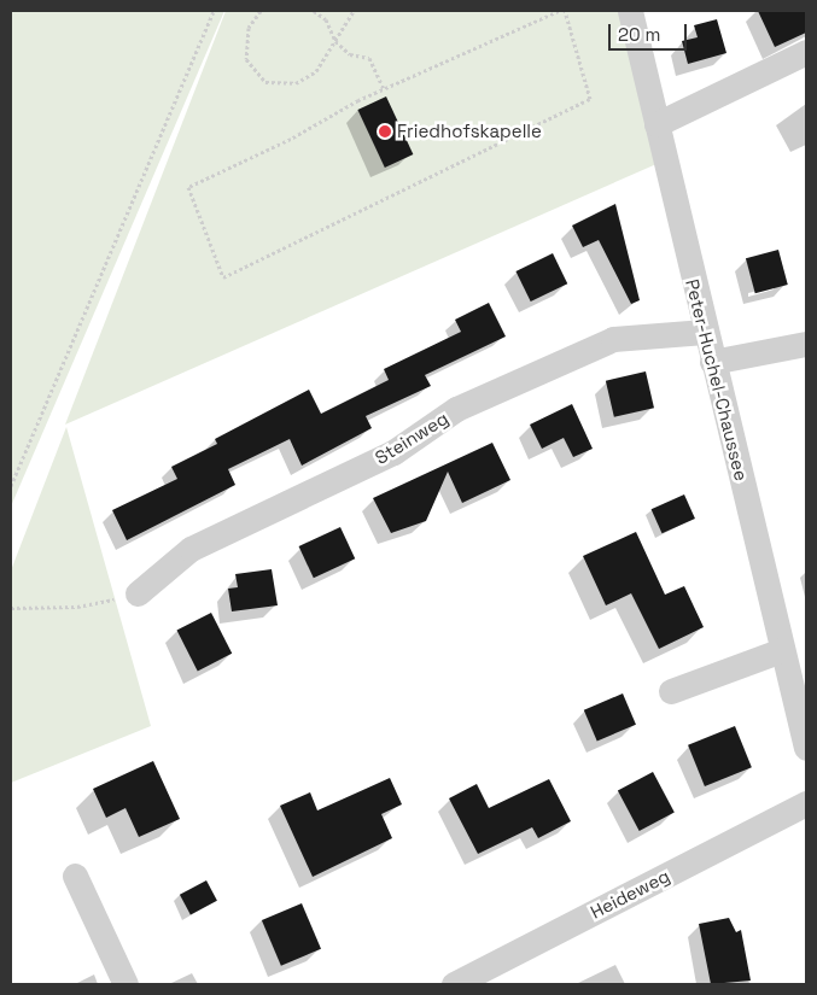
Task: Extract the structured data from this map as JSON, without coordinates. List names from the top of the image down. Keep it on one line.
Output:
{"streets":{"street":["Peter-Huchel-Chaussee","Steinweg","Heideweg"]},"crossings":[["Peter-Huchel-Chaussee","Steinweg"]],"places":["Friedhofskapelle"],"scale_bar":"20 m"}
